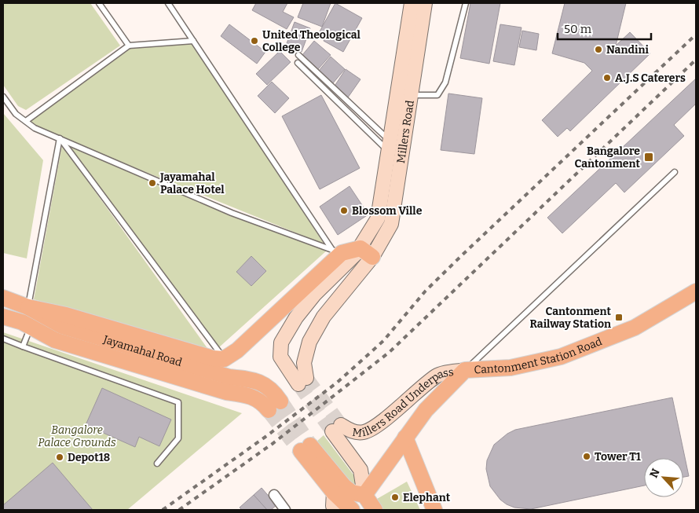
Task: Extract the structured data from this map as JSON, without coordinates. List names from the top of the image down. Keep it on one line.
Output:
{"streets":{"main road":["Jayamahal Road","Cantonment Station Road"],"street":["Millers Road","Millers Road Underpass"]},"crossings":[["Cantonment Station Road","Millers Road Underpass"]],"parks":["Bangalore Palace Grounds"],"places":{"other":["United Theological College","Nandini","A.J.S Caterers","Jayamahal Palace Hotel","Blossom Ville","Tower T1","Depot18","Elephant"],"transit":["Bangalore Cantonment","Cantonment Railway Station"]},"scale_bar":"50 m","north":"top left"}
